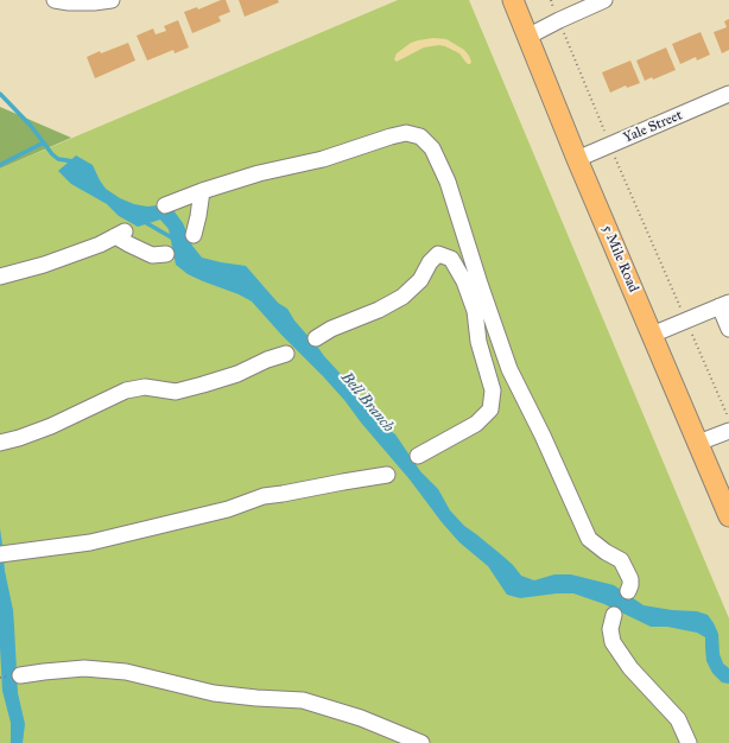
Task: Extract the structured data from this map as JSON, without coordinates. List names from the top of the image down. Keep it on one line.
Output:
{"streets":{"main road":["5 Mile Road"],"street":["Yale Street"]},"crossings":[["Yale Street","5 Mile Road"]],"water":["Bell Branch"]}
